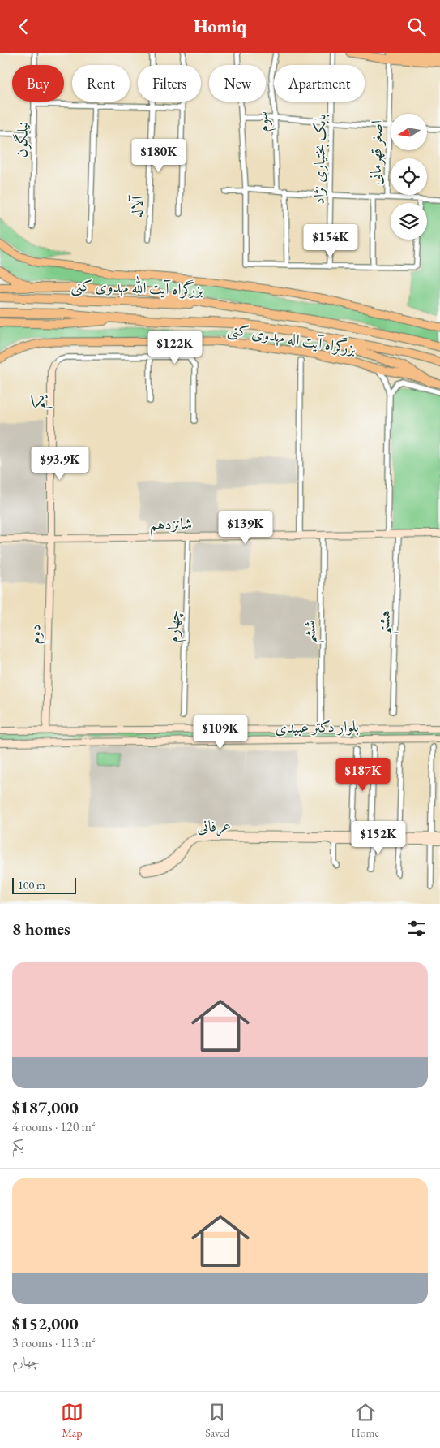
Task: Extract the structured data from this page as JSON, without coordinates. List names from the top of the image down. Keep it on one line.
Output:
{"streets":{"highway":["بزرگراه آیت الله مهدوی کنی","بزرگراه آیت اله مهدوی کنی"],"street":["سوم","نیلگون","اصغر قهرمانی","بابک بختیاری نژاد","آلاله","یکم","شانزدهم","هشتم","چهارم","ششم","دوم","بلوار دکتر عبیدی","عرفانی"]},"crossings":[["بزرگراه آیت الله مهدوی کنی","بزرگراه آیت اله مهدوی کنی"],["یکم","شانزدهم"],["یکم","دوم"],["شانزدهم","هشتم"],["شانزدهم","چهارم"],["شانزدهم","ششم"],["شانزدهم","دوم"],["ششم","بلوار دکتر عبیدی"],["دوم","بلوار دکتر عبیدی"]],"scale_bar":"100 m","north":"left","page":{"header":"Homiq","chip":["Buy","Rent","Filters","New","Apartment"],"price":["$180K","$154K","$122K","$93.9K","$139K","$109K","$187K","$152K"],"scale":"100 m","heading":"8 homes","list":[{"name":"$187,000","note":"4 rooms · 120 m² · یکم"},{"name":"$152,000","note":"3 rooms · 113 m² · چهارم"}],"tabs":["Map","Saved","Home"]}}
